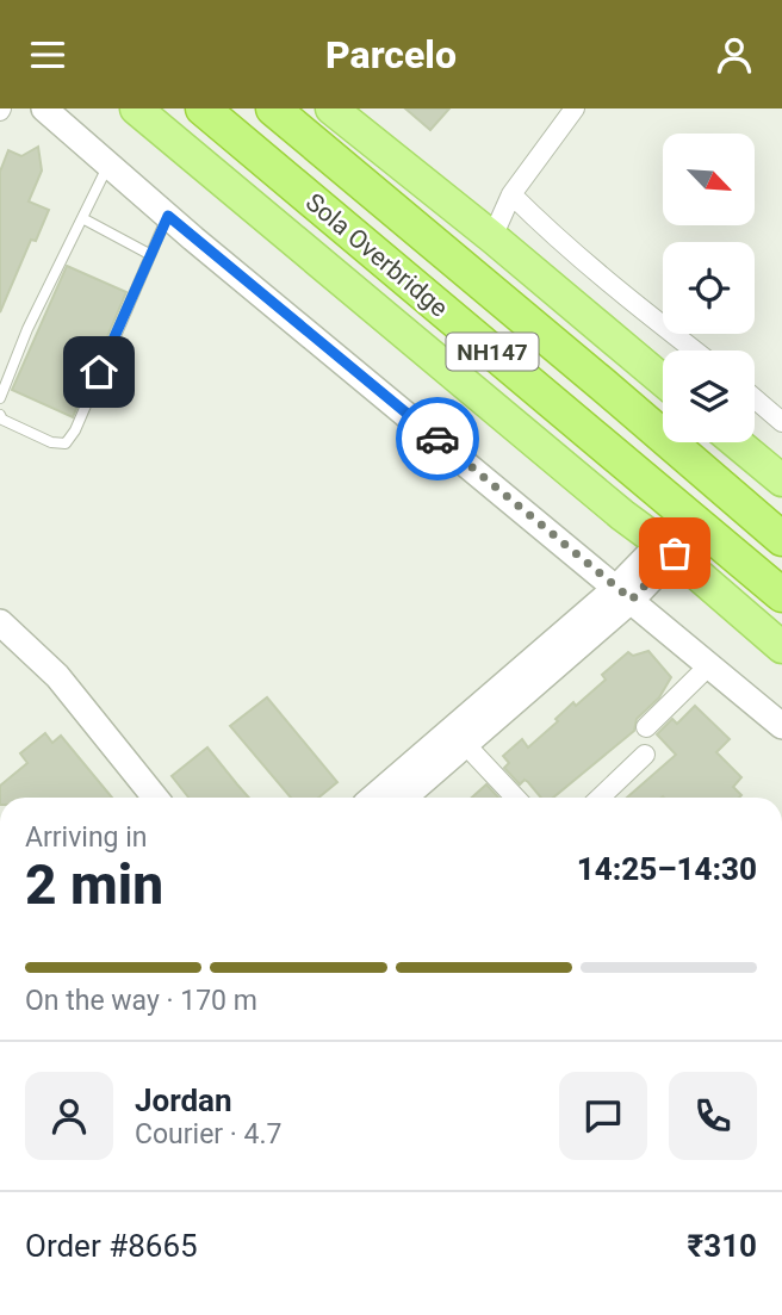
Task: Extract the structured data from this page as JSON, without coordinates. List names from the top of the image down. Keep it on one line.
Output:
{"streets":{"highway":["Sola Overbridge","NH147"]},"north":"bottom right","page":{"header":"Parcelo","heading":["2 min","Arriving in","14:25–14:30"],"panel":["Jordan","Courier · 4.7","Order #8665","₹310"],"bar":"On the way · 170 m"}}
